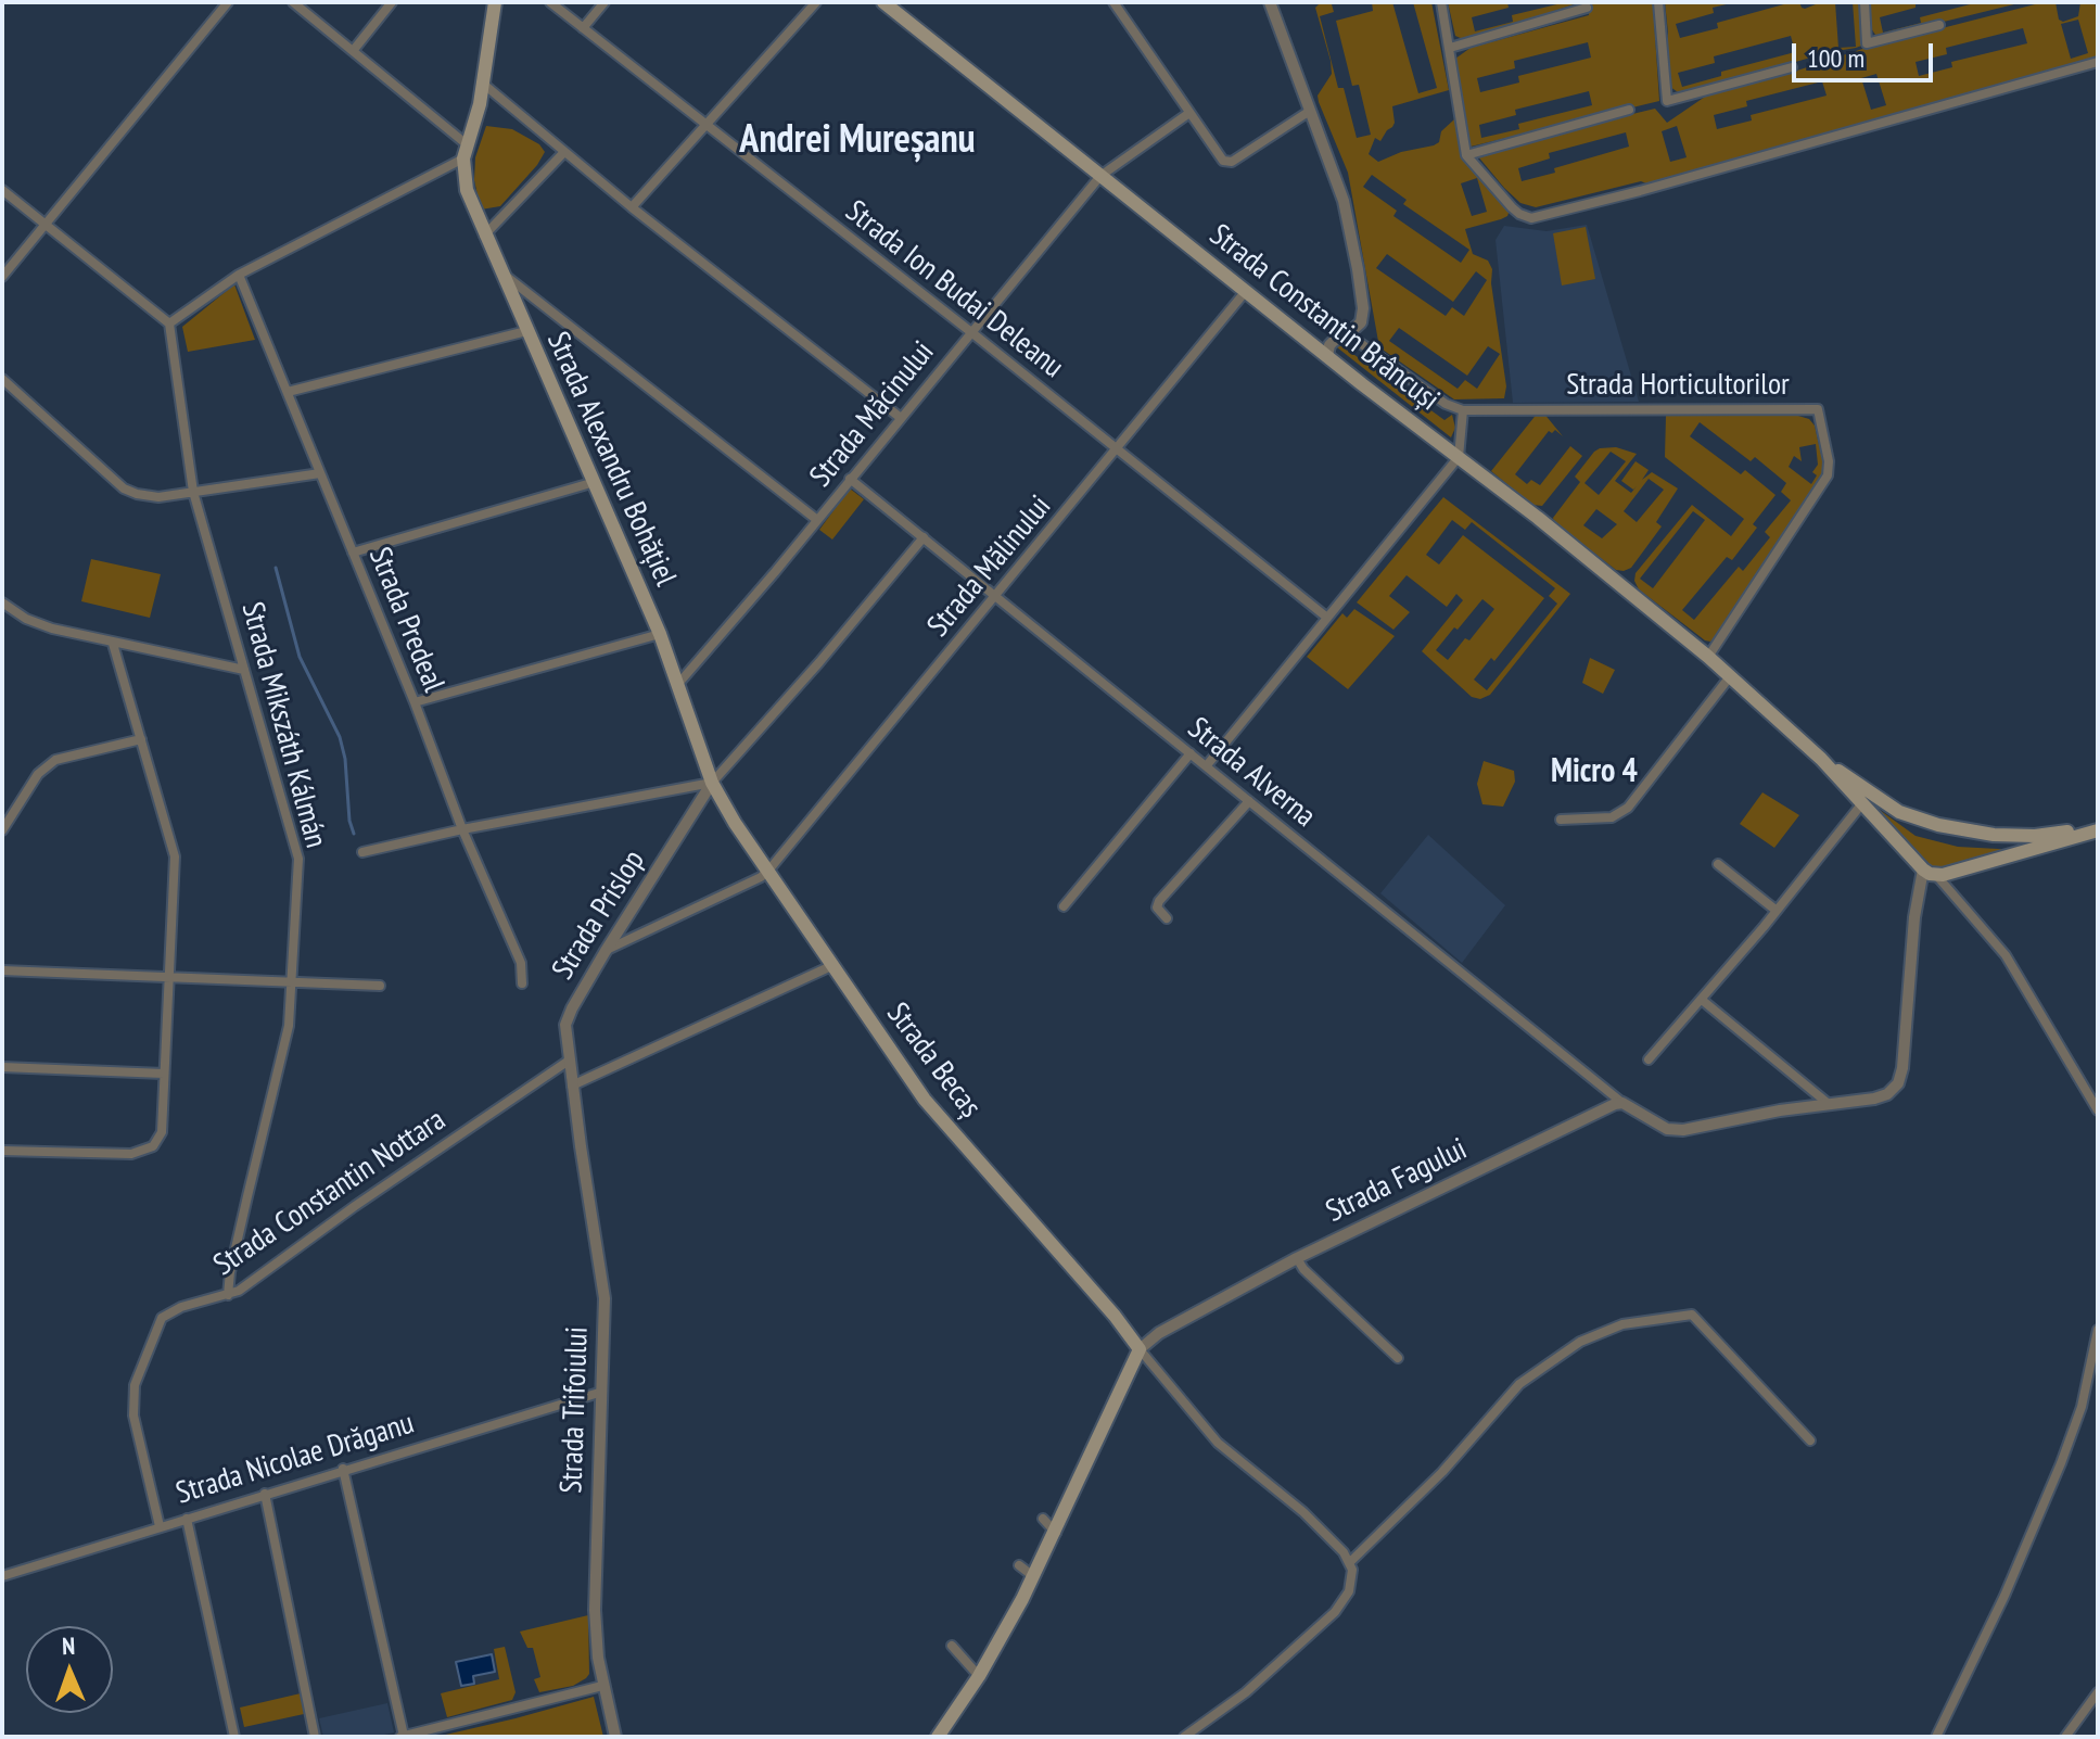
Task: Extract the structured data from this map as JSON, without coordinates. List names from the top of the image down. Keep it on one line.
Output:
{"streets":{"main road":["Strada Constantin Brâncuși","Strada Alexandru Bohățiel","Strada Becaș"],"street":["Strada Ion Budai Deleanu","Strada Horticultorilor","Strada Măcinului","Strada Mălinului","Strada Predeal","Strada Mikszáth Kálmán","Strada Alverna","Strada Prislop","Strada Fagului","Strada Constantin Nottara","Strada Trifoiului","Strada Nicolae Drăganu"]},"crossings":[["Strada Ion Budai Deleanu","Strada Măcinului"],["Strada Ion Budai Deleanu","Strada Mălinului"],["Strada Constantin Brâncuși","Strada Horticultorilor"],["Strada Constantin Brâncuși","Strada Măcinului"],["Strada Constantin Brâncuși","Strada Mălinului"],["Strada Măcinului","Strada Alexandru Bohățiel"],["Strada Măcinului","Strada Alverna"],["Strada Alexandru Bohățiel","Strada Prislop"],["Strada Alexandru Bohățiel","Strada Becaș"],["Strada Mălinului","Strada Alverna"],["Strada Mălinului","Strada Becaș"],["Strada Mikszáth Kálmán","Strada Constantin Nottara"],["Strada Alverna","Strada Fagului"],["Strada Prislop","Strada Becaș"],["Strada Prislop","Strada Constantin Nottara"],["Strada Prislop","Strada Trifoiului"],["Strada Becaș","Strada Fagului"],["Strada Constantin Nottara","Strada Nicolae Drăganu"],["Strada Trifoiului","Strada Nicolae Drăganu"]],"districts":["Andrei Mureșanu","Micro 4"],"scale_bar":"100 m","north":"top"}
